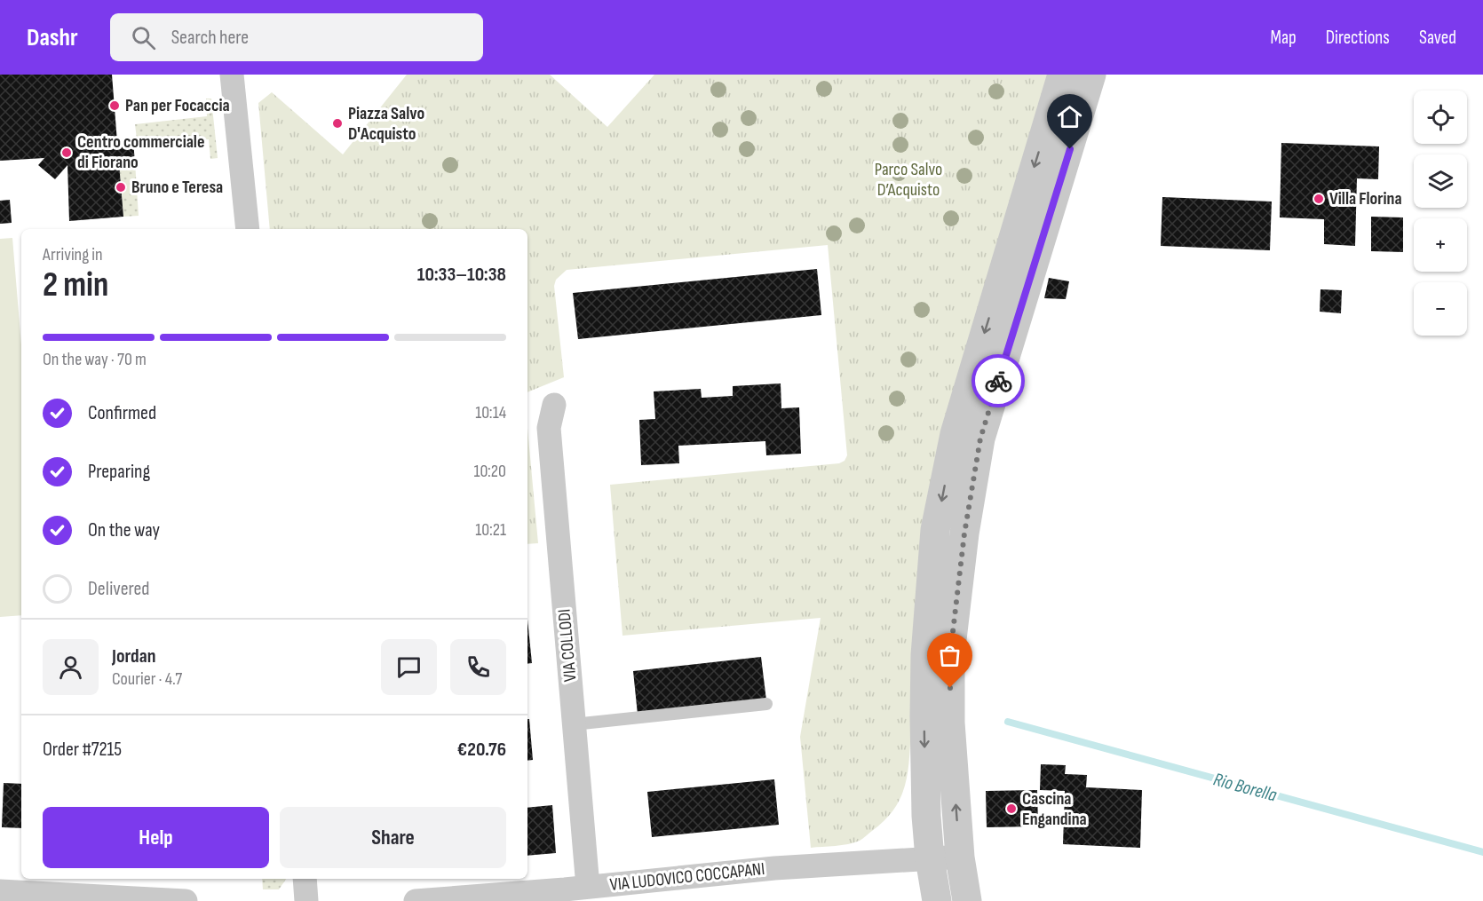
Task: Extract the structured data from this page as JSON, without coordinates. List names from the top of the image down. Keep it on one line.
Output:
{"streets":{"street":["VIA COLLODI","VIA LUDOVICO COCCAPANI"]},"crossings":[["VIA COLLODI","VIA LUDOVICO COCCAPANI"]],"water":["Rio Borella"],"parks":["Parco Salvo D’Acquisto"],"places":["Pan per Focaccia","Piazza Salvo D'Acquisto","Centro commerciale di Fiorano","Bruno e Teresa","Villa Florina","Cascina Engandina"],"page":{"header":"Dashr","search":"Search here","nav":["Map","Directions","Saved"],"map_buttons":["+","−"],"heading":["2 min","Arriving in","10:33–10:38"],"panel":["Jordan","Courier · 4.7","Order #7215","€20.76"],"bar":"On the way · 70 m","list":[["Confirmed","10:14"],["Preparing","10:20"],["On the way","10:21"],"Delivered"],"buttons":["Help","Share"]}}
